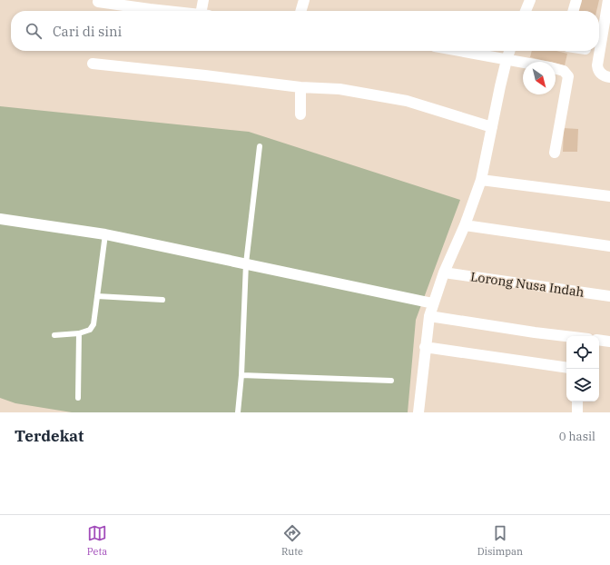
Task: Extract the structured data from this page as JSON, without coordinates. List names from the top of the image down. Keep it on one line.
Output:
{"streets":{"street":["Lorong Nusa Indah"]},"north":"bottom right","page":{"search":"Cari di sini","heading":["Terdekat","0 hasil"],"nav":["Peta","Rute","Disimpan"]}}
